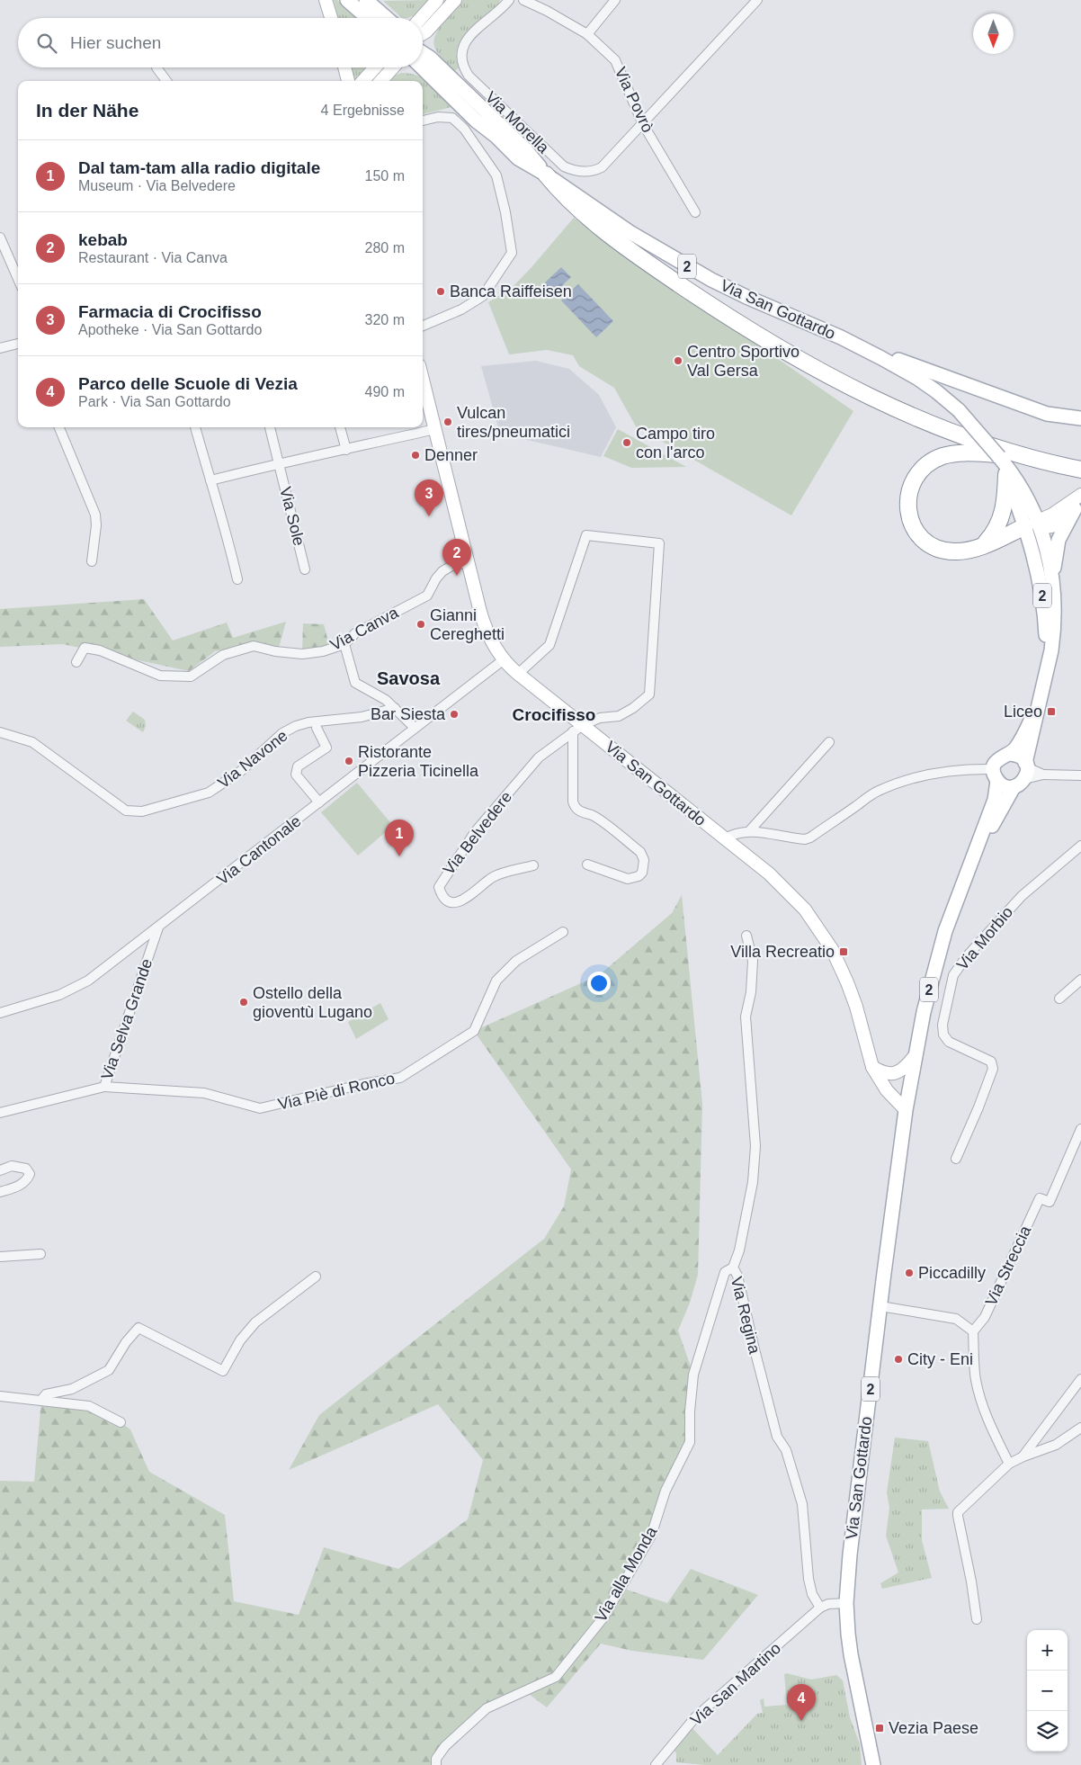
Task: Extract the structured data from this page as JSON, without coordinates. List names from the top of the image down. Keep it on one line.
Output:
{"streets":{"main road":["2","Via San Gottardo"],"street":["Via Povrò","Via Morella","Via Sole","Via Canva","Via Navone","Via Belvedere","Via Cantonale","Via Morbio","Via Selva Grande","Via Piè di Ronco","Via Streccia","Via Regina","Via alla Monda","Via San Martino"]},"crossings":[["Via Povrò","Via Morella"],["Via San Gottardo","Via Canva"],["Via San Gottardo","Via Belvedere"],["Via San Gottardo","Via Cantonale"],["Via Cantonale","Via Selva Grande"],["Via Selva Grande","Via Piè di Ronco"],["Via Regina","Via alla Monda"],["Via Regina","Via San Martino"]],"districts":["Savosa","Crocifisso"],"places":{"other":["Banca Raiffeisen","Centro Sportivo Val Gersa","Vulcan tires/pneumatici","Campo tiro con l'arco","Denner","Gianni Cereghetti","Bar Siesta","Ristorante Pizzeria Ticinella","Ostello della gioventù Lugano","Piccadilly","City - Eni"],"transit":["Liceo","Villa Recreatio","Vezia Paese"]},"north":"bottom","page":{"search":"Hier suchen","heading":["In der Nähe","4 Ergebnisse"],"list":[{"mark":"1","name":"Dal tam-tam alla radio digitale","note":"Museum · Via Belvedere","value":"150 m"},{"mark":"2","name":"kebab","note":"Restaurant · Via Canva","value":"280 m"},{"mark":"3","name":"Farmacia di Crocifisso","note":"Apotheke · Via San Gottardo","value":"320 m"},{"mark":"4","name":"Parco delle Scuole di Vezia","note":"Park · Via San Gottardo","value":"490 m"}],"pins":["3","2","1","4"],"map_buttons":["+","−"]}}
